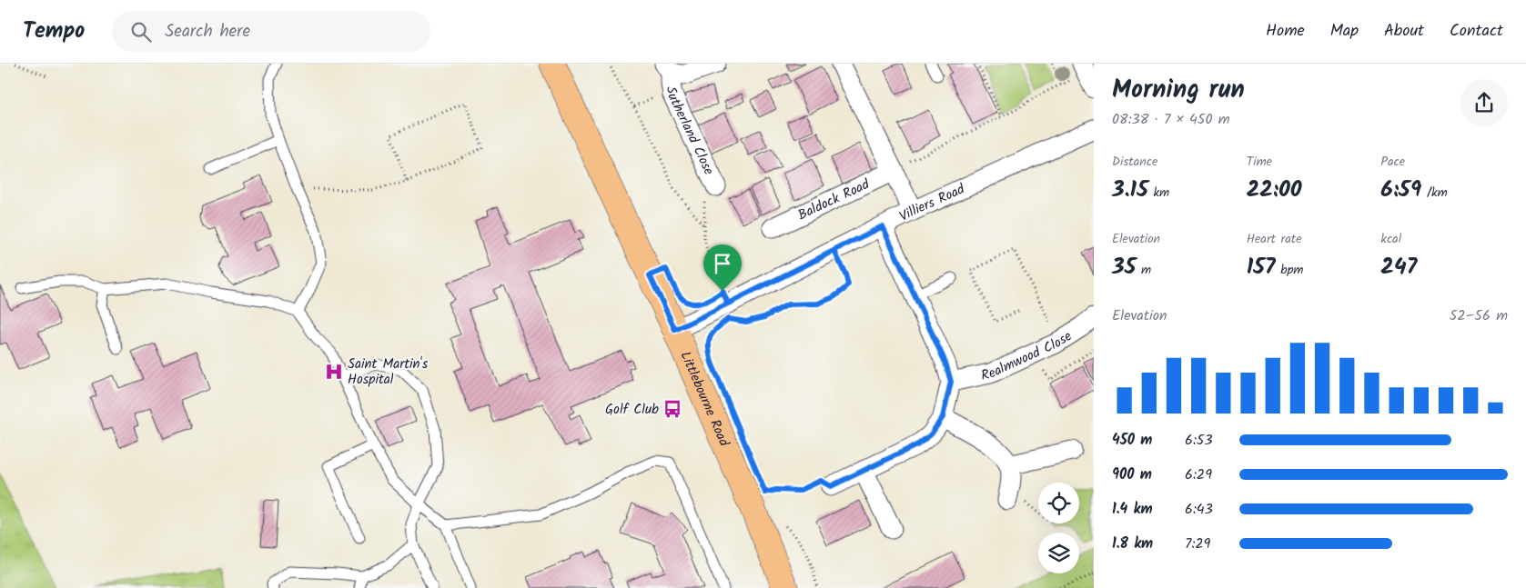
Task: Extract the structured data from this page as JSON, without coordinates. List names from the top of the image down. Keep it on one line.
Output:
{"streets":{"main road":["Littlebourne Road"],"street":["Sutherland Close","Baldock Road","Villiers Road","Realmwood Close"]},"crossings":[["Villiers Road","Littlebourne Road"]],"places":{"hospital":["Saint Martin's Hospital"],"bus stop":["Golf Club"]},"page":{"header":"Tempo","search":"Search here","nav":["Home","Map","About","Contact"],"heading":["Morning run","08:38 · 7 × 450 m"],"stats":[["Distance","3.15 km"],["Time","22:00"],["Pace","6:59 /km"],["Elevation","35 m"],["Heart rate","157 bpm"],["kcal","247"]],"chart":["Elevation","52–56 m"],"list":[{"name":"450 m","note":"6:53"},{"name":"900 m","note":"6:29"},{"name":"1.4 km","note":"6:43"},{"name":"1.8 km","note":"7:29"}]}}
